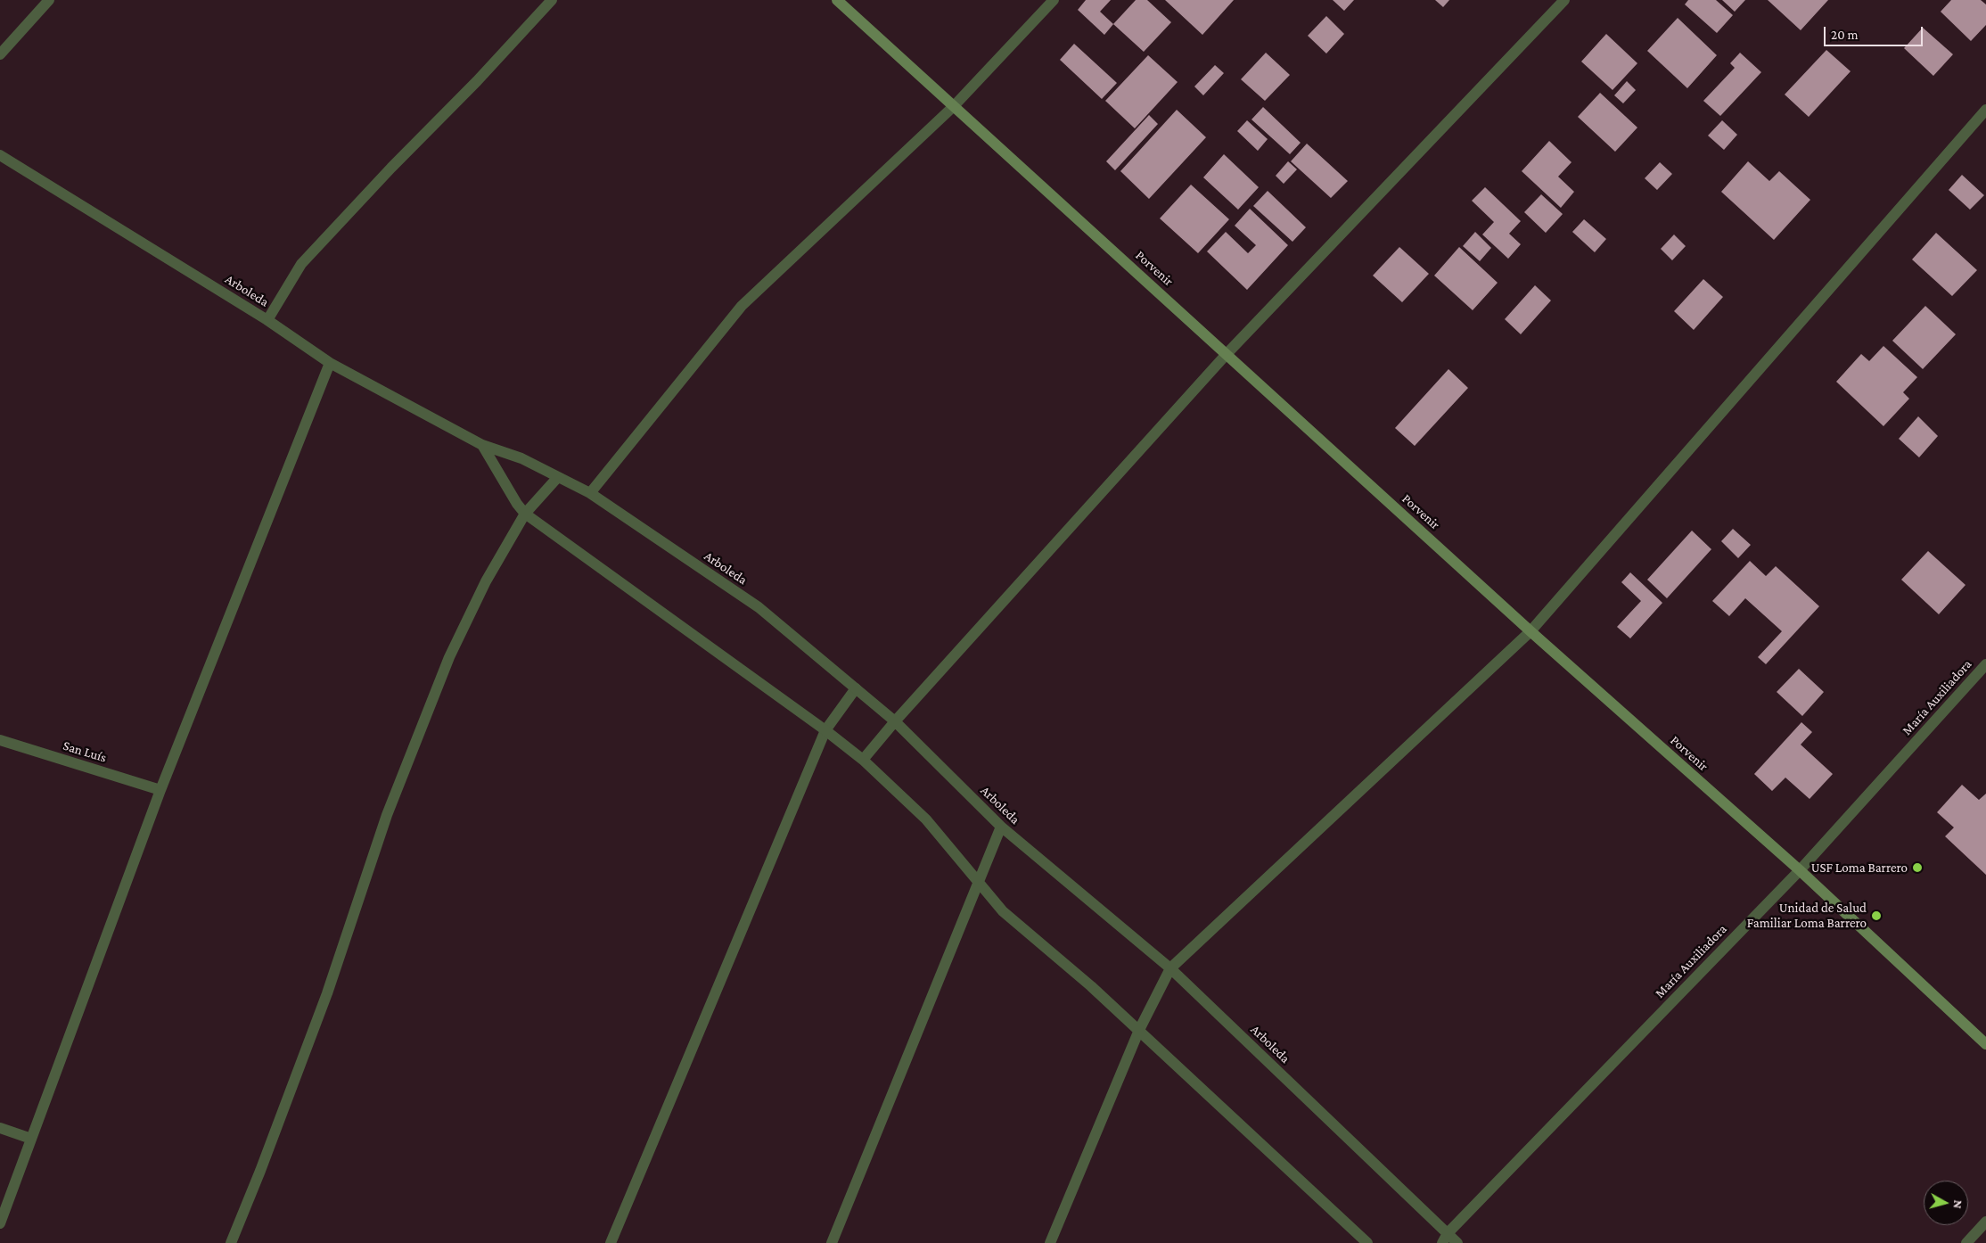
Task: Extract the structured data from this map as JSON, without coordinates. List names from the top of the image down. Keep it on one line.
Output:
{"streets":{"street":["Porvenir","Arboleda","María Auxiliadora","San Luís"]},"crossings":[["Porvenir","María Auxiliadora"],["Arboleda","María Auxiliadora"]],"places":["USF Loma Barrero","Unidad de Salud Familiar Loma Barrero"],"scale_bar":"20 m","north":"right"}
